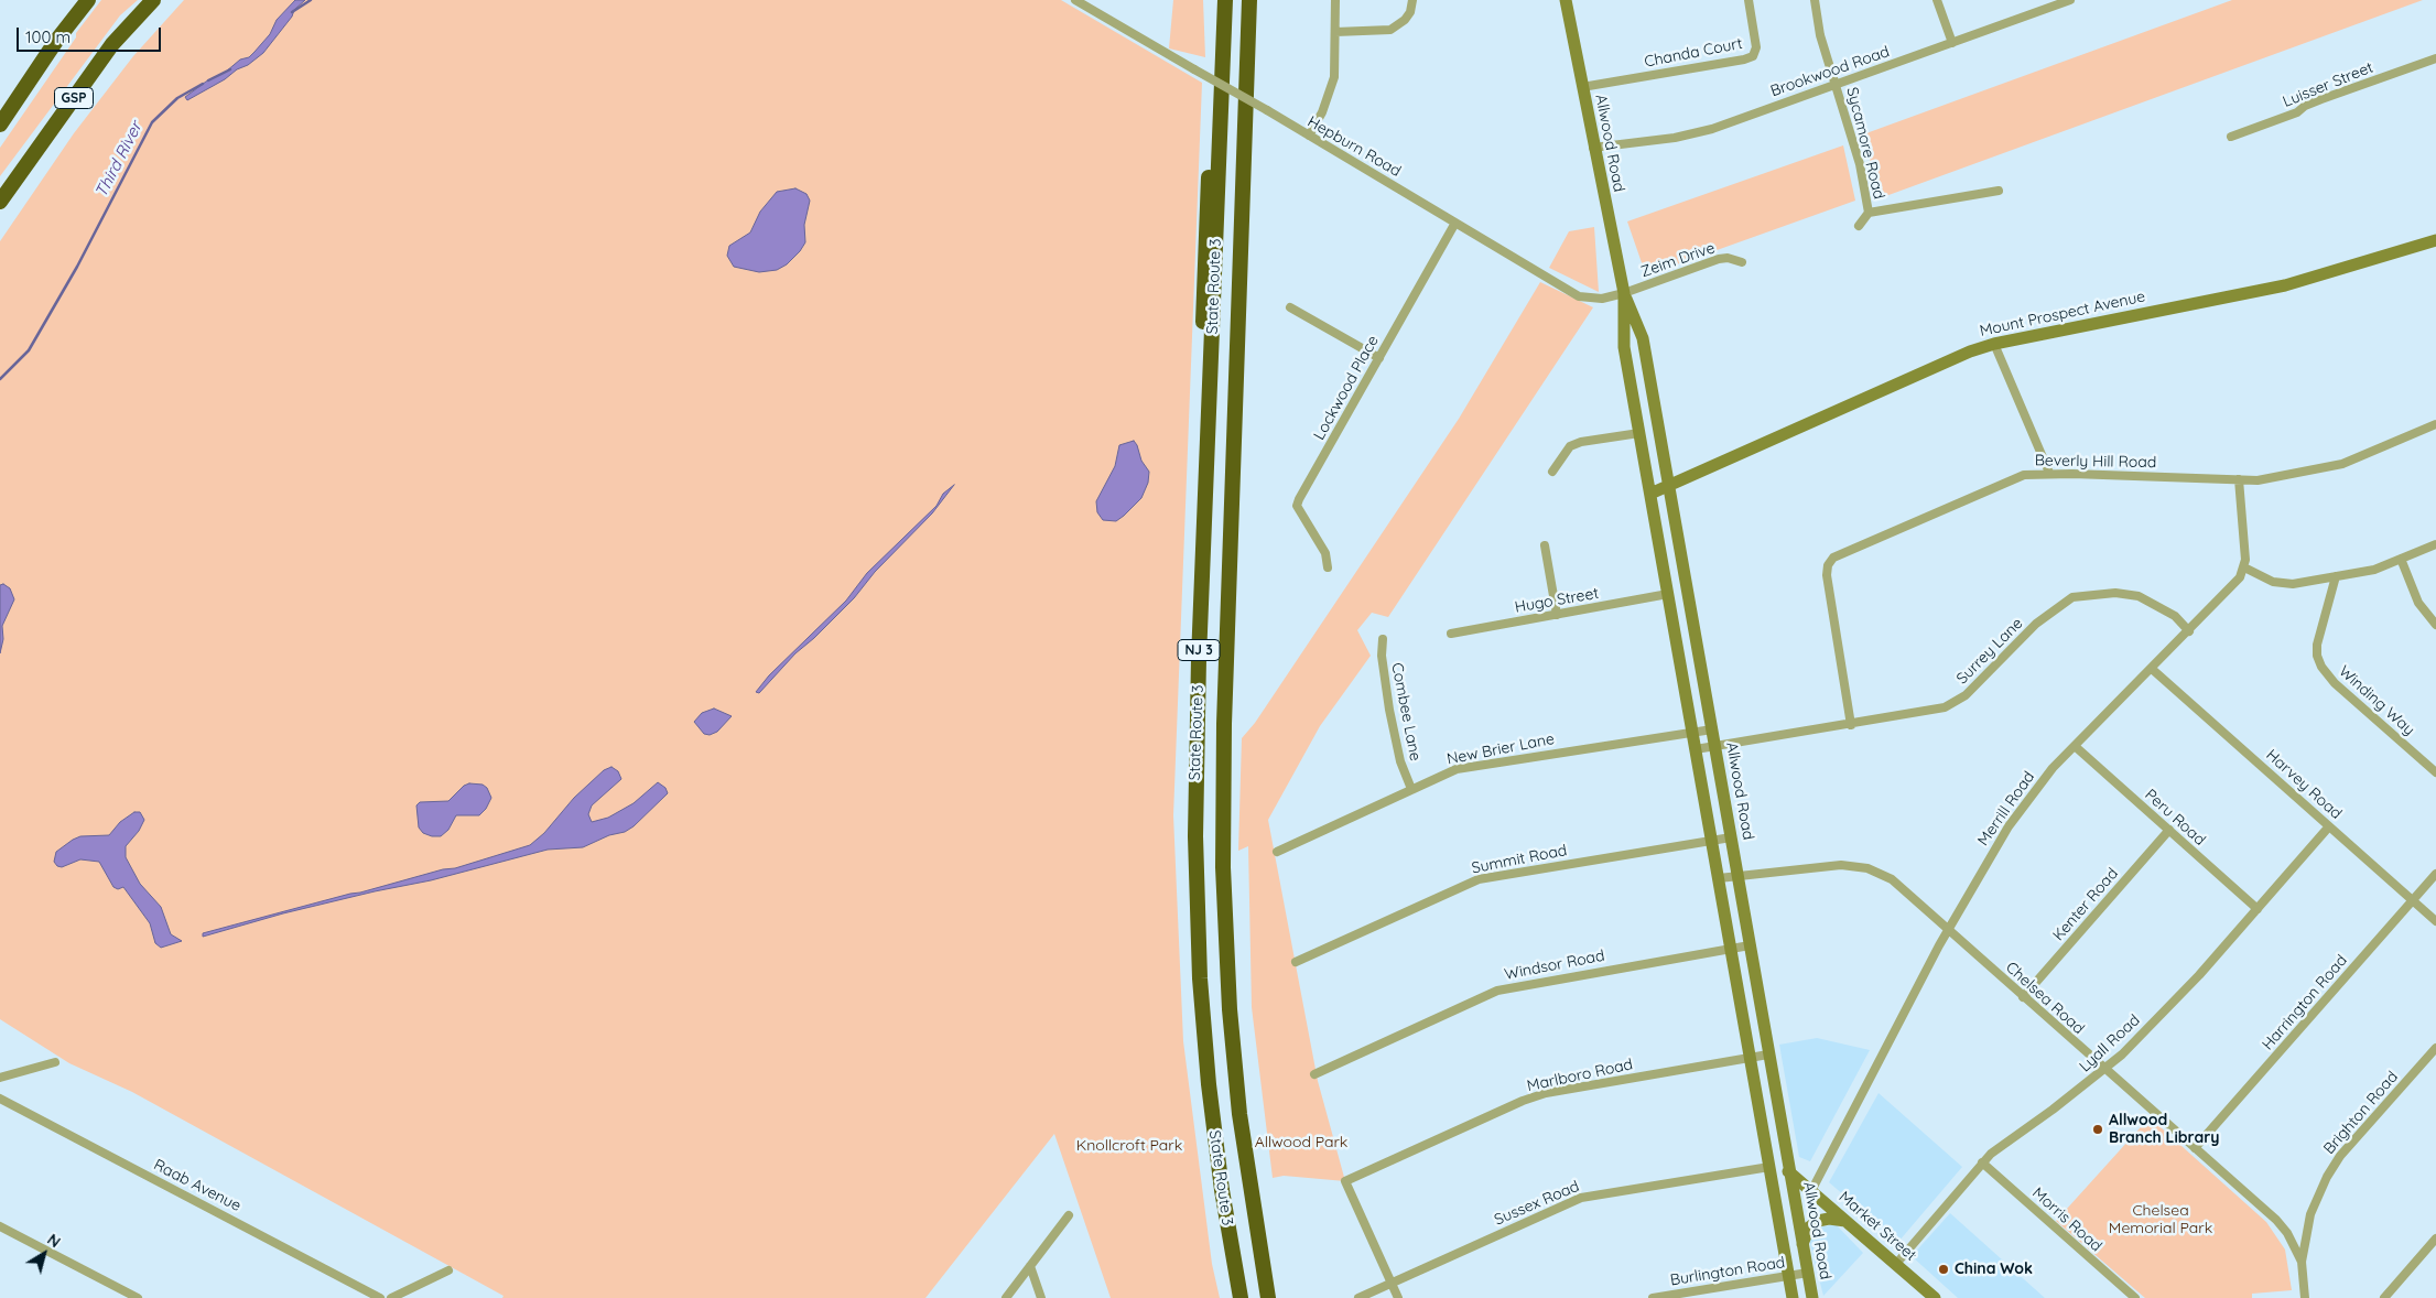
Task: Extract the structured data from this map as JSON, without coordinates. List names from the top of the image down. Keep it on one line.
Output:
{"streets":{"highway":["GSP","State Route 3","NJ 3"],"main road":["Allwood Road","Mount Prospect Avenue","Market Street"],"street":["Chanda Court","Brookwood Road","Luisser Street","Sycamore Road","Hepburn Road","Zeim Drive","Lockwood Place","Beverly Hill Road","Hugo Street","Surrey Lane","Winding Way","Combee Lane","New Brier Lane","Harvey Road","Merrill Road","Peru Road","Summit Road","Kenter Road","Windsor Road","Chelsea Road","Harrington Road","Lyall Road","Marlboro Road","Brighton Road","Raab Avenue","Sussex Road","Morris Road","Burlington Road"]},"crossings":[["Chanda Court","Allwood Road"],["Brookwood Road","Allwood Road"],["Brookwood Road","Sycamore Road"],["Allwood Road","Hepburn Road"],["Allwood Road","Zeim Drive"],["Allwood Road","Mount Prospect Avenue"],["Allwood Road","Hugo Street"],["Allwood Road","Surrey Lane"],["Allwood Road","New Brier Lane"],["Allwood Road","Summit Road"],["Allwood Road","Windsor Road"],["Allwood Road","Chelsea Road"],["Allwood Road","Marlboro Road"],["Allwood Road","Sussex Road"],["Allwood Road","Market Street"],["Allwood Road","Burlington Road"],["Hepburn Road","Zeim Drive"],["Hepburn Road","Lockwood Place"],["Beverly Hill Road","Surrey Lane"],["Surrey Lane","Merrill Road"],["Combee Lane","New Brier Lane"],["Harvey Road","Merrill Road"],["Harvey Road","Harrington Road"],["Harvey Road","Lyall Road"],["Merrill Road","Peru Road"],["Merrill Road","Chelsea Road"],["Merrill Road","Market Street"],["Peru Road","Kenter Road"],["Peru Road","Lyall Road"],["Kenter Road","Chelsea Road"],["Chelsea Road","Harrington Road"],["Chelsea Road","Lyall Road"],["Chelsea Road","Brighton Road"],["Lyall Road","Morris Road"],["Lyall Road","Market Street"],["Marlboro Road","Sussex Road"],["Sussex Road","Market Street"]],"water":["Third River"],"parks":["Allwood Park","Knollcroft Park","Chelsea Memorial Park"],"places":["Allwood Branch Library","China Wok"],"scale_bar":"100 m","north":"top right"}
